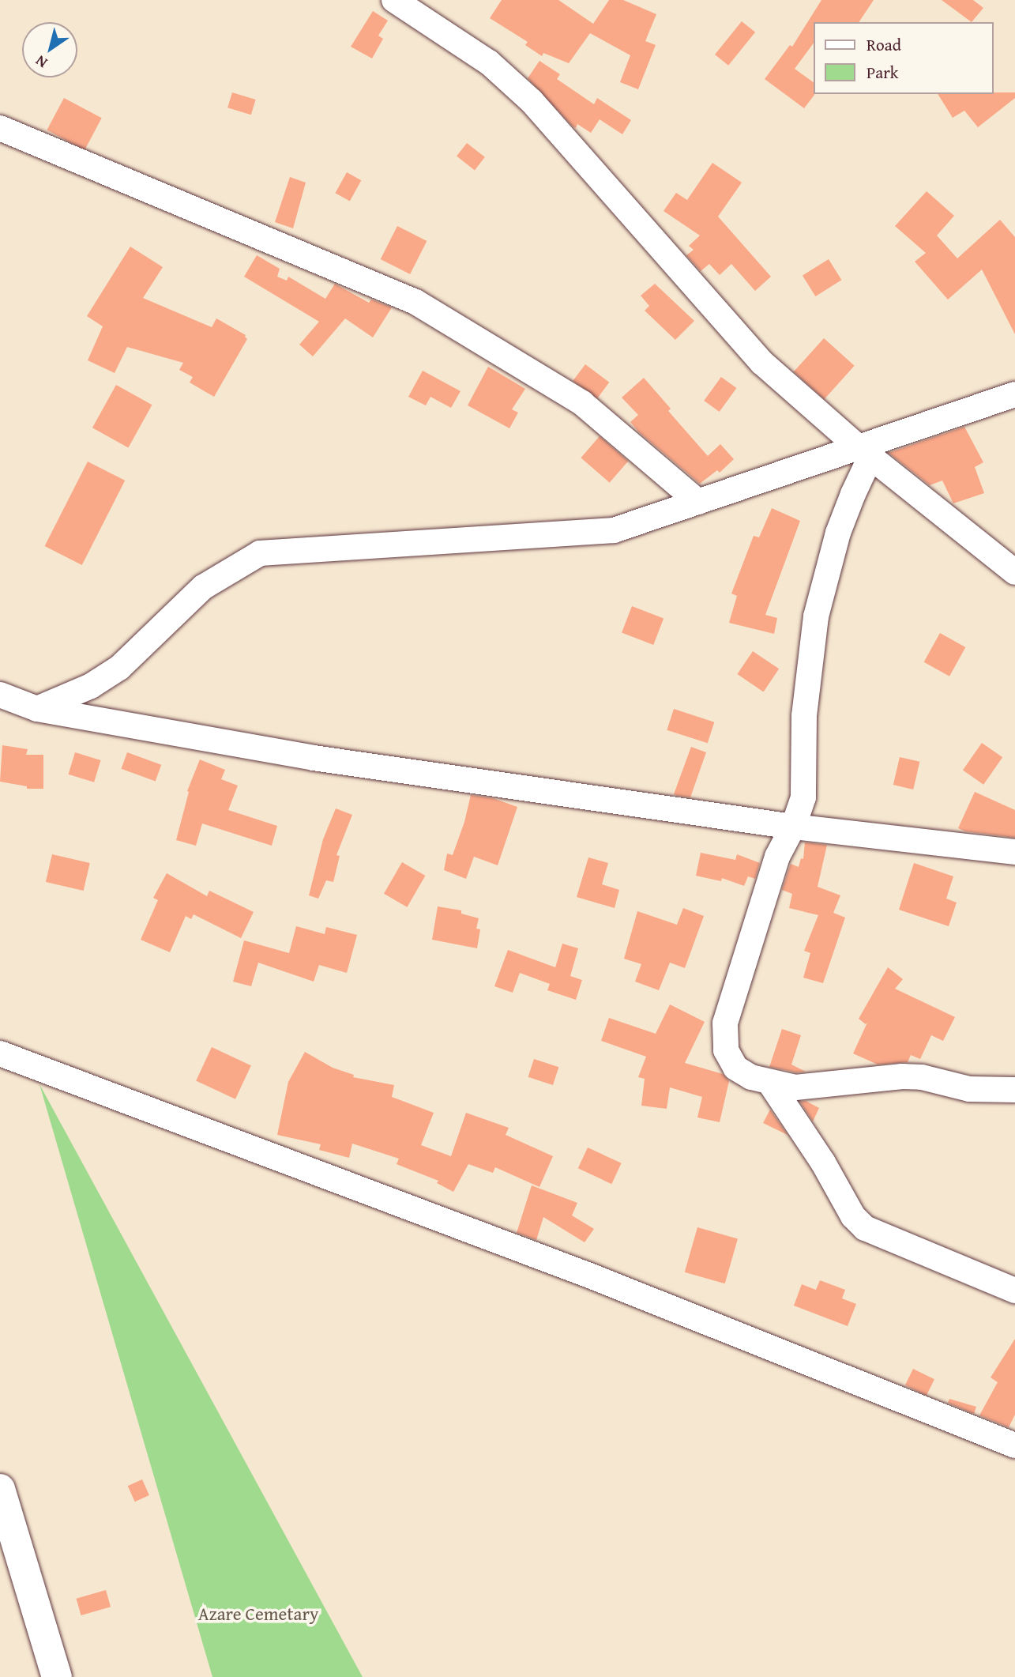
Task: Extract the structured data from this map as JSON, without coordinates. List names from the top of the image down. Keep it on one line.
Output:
{"parks":["Azare Cemetary"],"legend":["Road","Park"],"north":"bottom left"}
